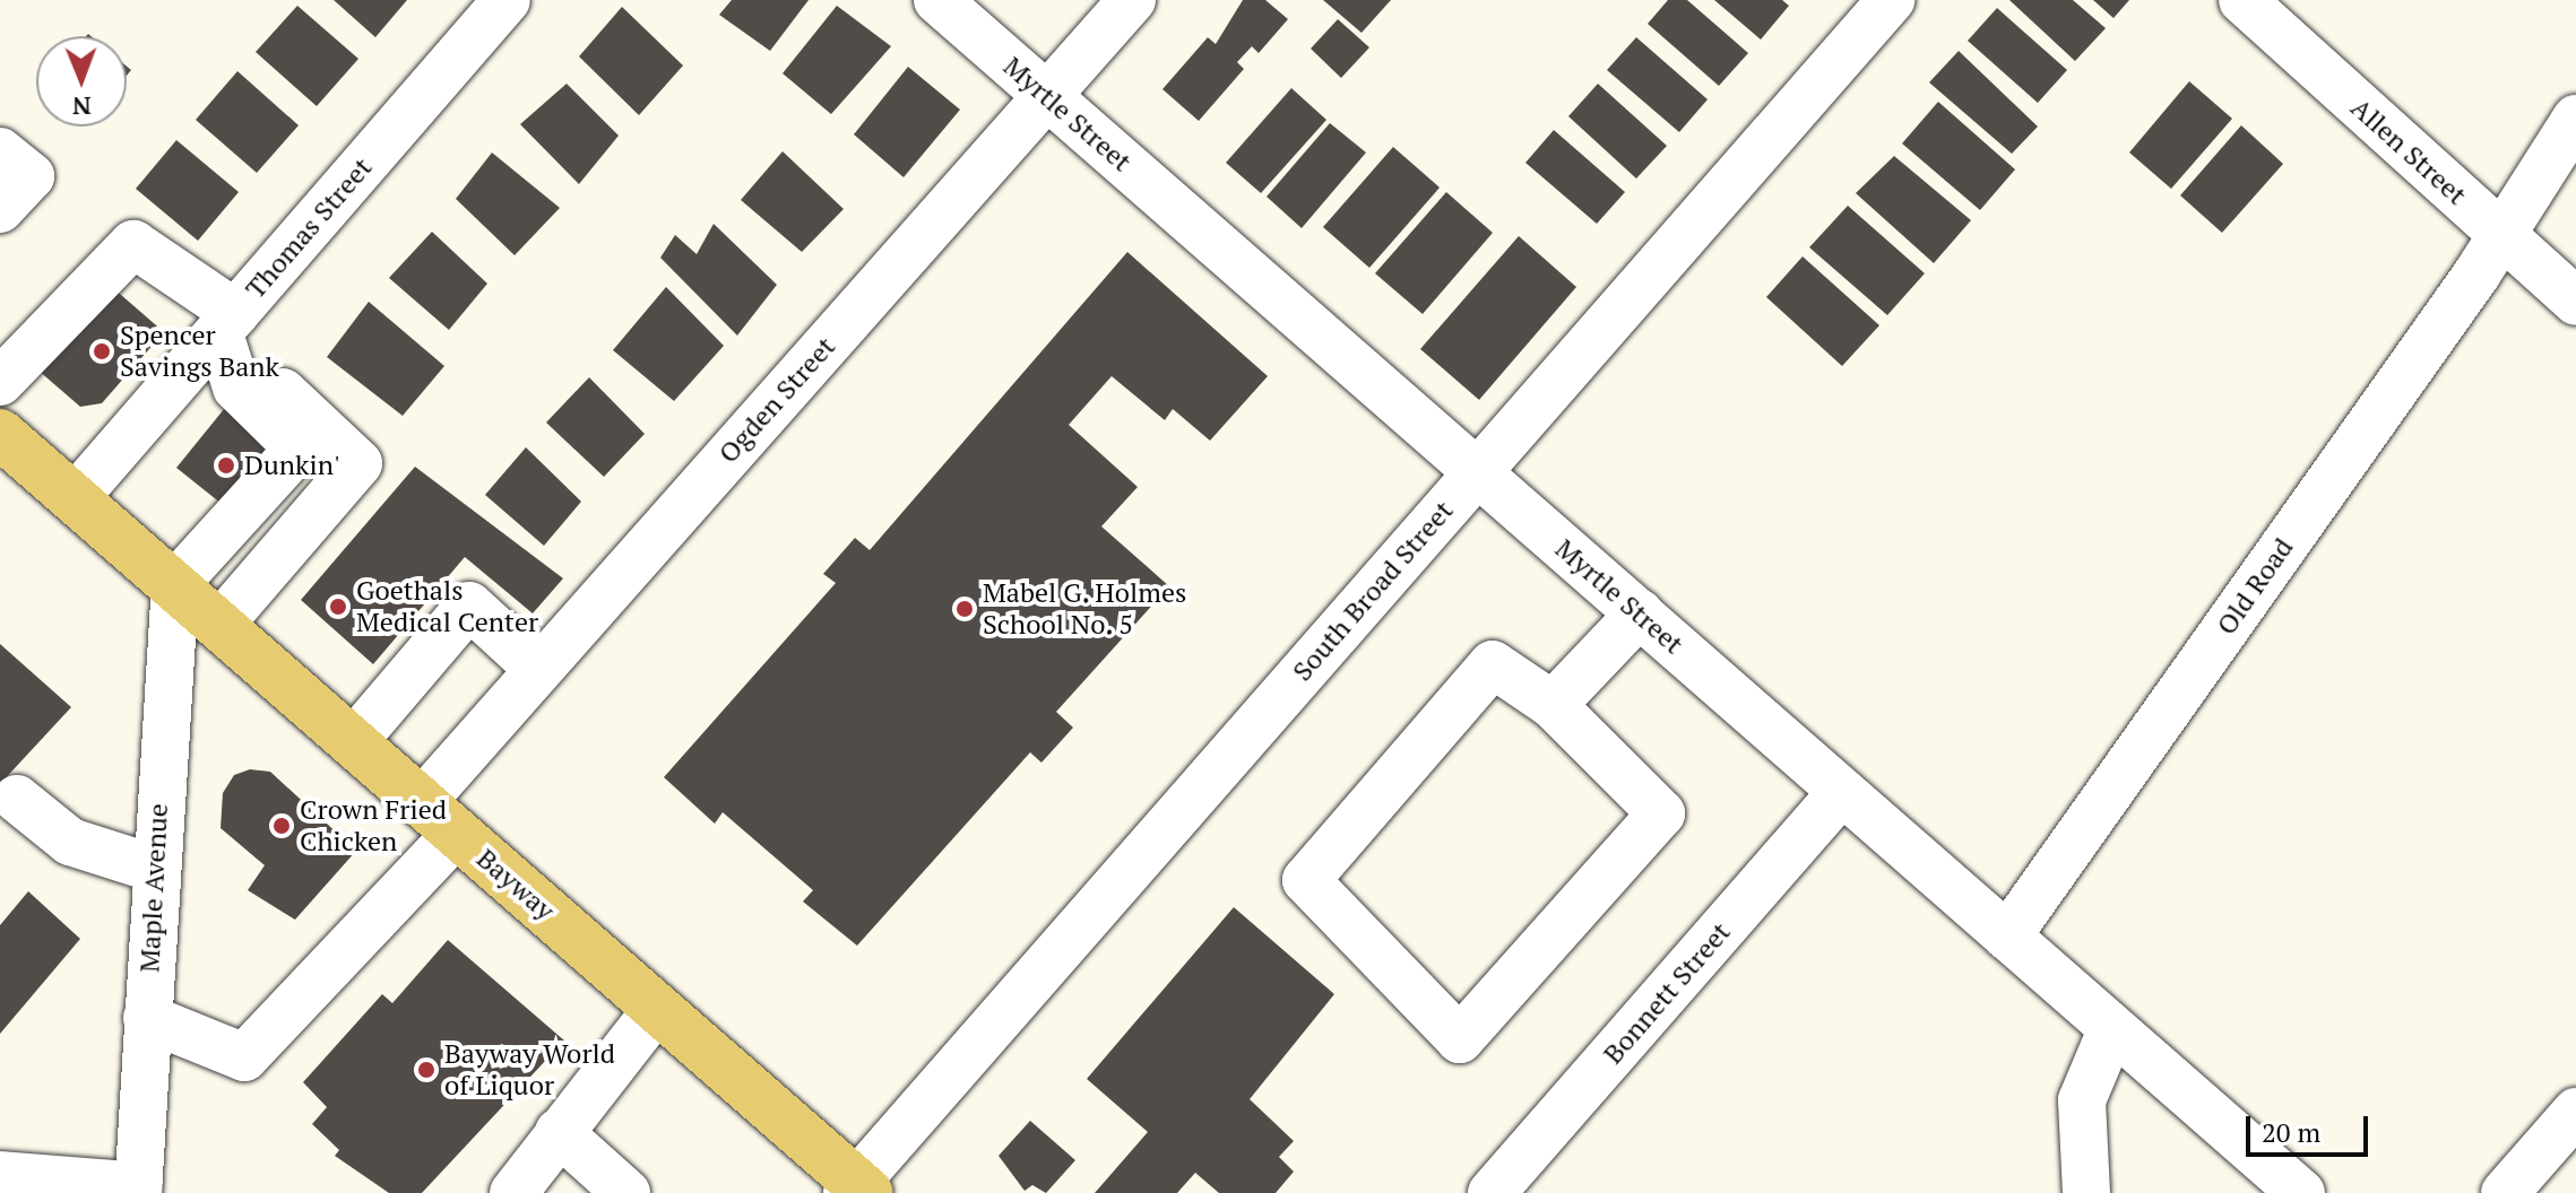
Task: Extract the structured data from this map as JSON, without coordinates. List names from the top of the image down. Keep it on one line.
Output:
{"streets":{"main road":["Bayway"],"street":["Myrtle Street","Allen Street","Thomas Street","Ogden Street","Old Road","South Broad Street","Maple Avenue","Bonnett Street"]},"crossings":[["Myrtle Street","Ogden Street"],["Myrtle Street","Old Road"],["Myrtle Street","South Broad Street"],["Myrtle Street","Bonnett Street"],["Allen Street","Old Road"],["Thomas Street","Bayway"],["Ogden Street","Bayway"],["Ogden Street","Maple Avenue"],["South Broad Street","Bayway"],["Bayway","Maple Avenue"]],"places":["Spencer Savings Bank","Dunkin'","Goethals Medical Center","Mabel G. Holmes School No. 5","Crown Fried Chicken","Bayway World of Liquor"],"scale_bar":"20 m","north":"bottom"}
